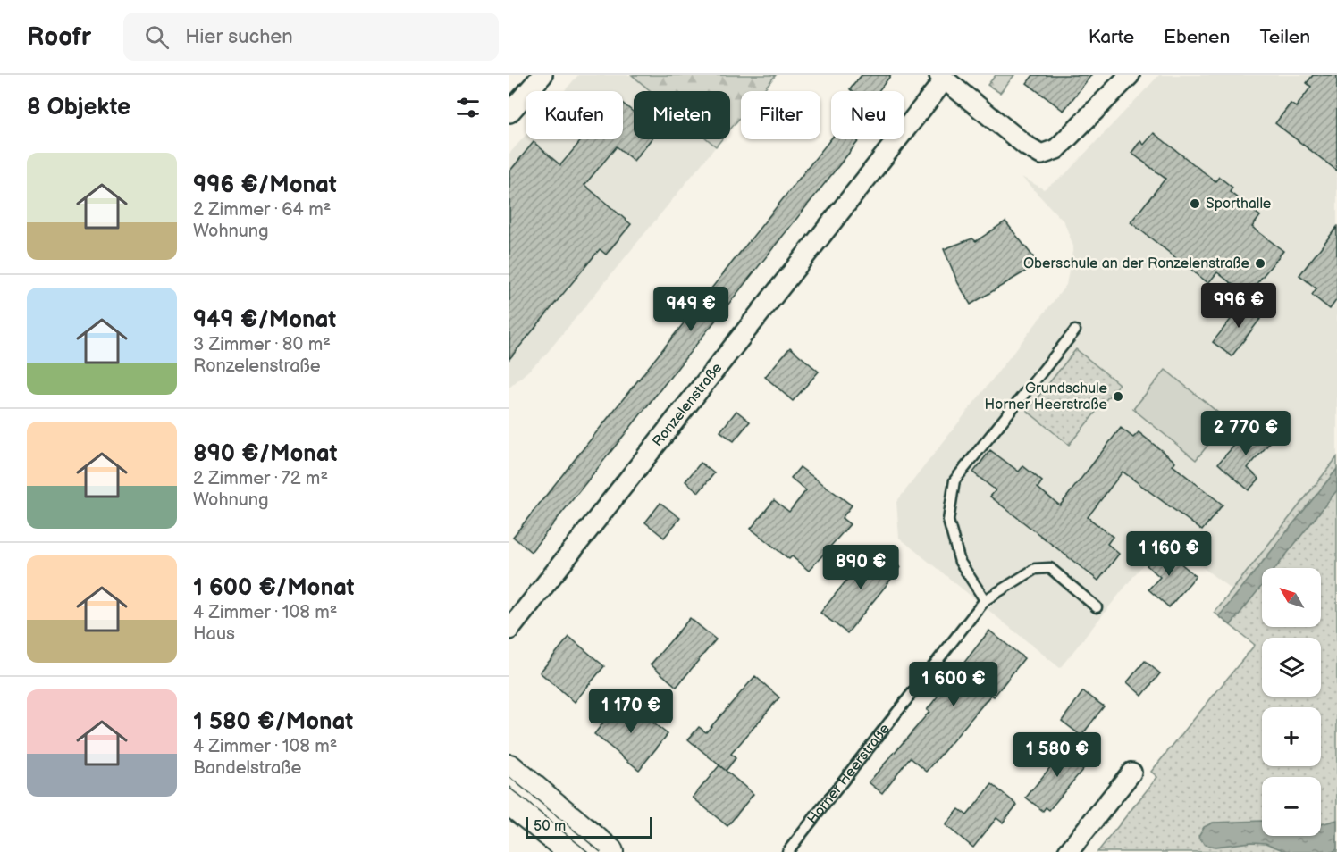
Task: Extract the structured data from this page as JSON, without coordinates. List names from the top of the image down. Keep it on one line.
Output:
{"streets":{"street":["Ronzelenstraße"],"lane":["Horner Heerstraße"]},"places":["Sporthalle","Oberschule an der Ronzelenstraße","Grundschule Horner Heerstraße"],"scale_bar":"50 m","north":"top left","page":{"header":"Roofr","search":"Hier suchen","nav":["Karte","Ebenen","Teilen"],"heading":"8 Objekte","chip":["Kaufen","Mieten","Filter","Neu"],"list":[{"name":"996 €/Monat","note":"2 Zimmer · 64 m² · Wohnung"},{"name":"949 €/Monat","note":"3 Zimmer · 80 m² · Ronzelenstraße"},{"name":"890 €/Monat","note":"2 Zimmer · 72 m² · Wohnung"},{"name":"1 600 €/Monat","note":"4 Zimmer · 108 m² · Haus"},{"name":"1 580 €/Monat","note":"4 Zimmer · 108 m² · Bandelstraße"}],"price":["996 €","949 €","2 770 €","1 160 €","890 €","1 600 €","1 170 €","1 580 €"],"map_buttons":["+","−"],"scale":"50 m"}}
